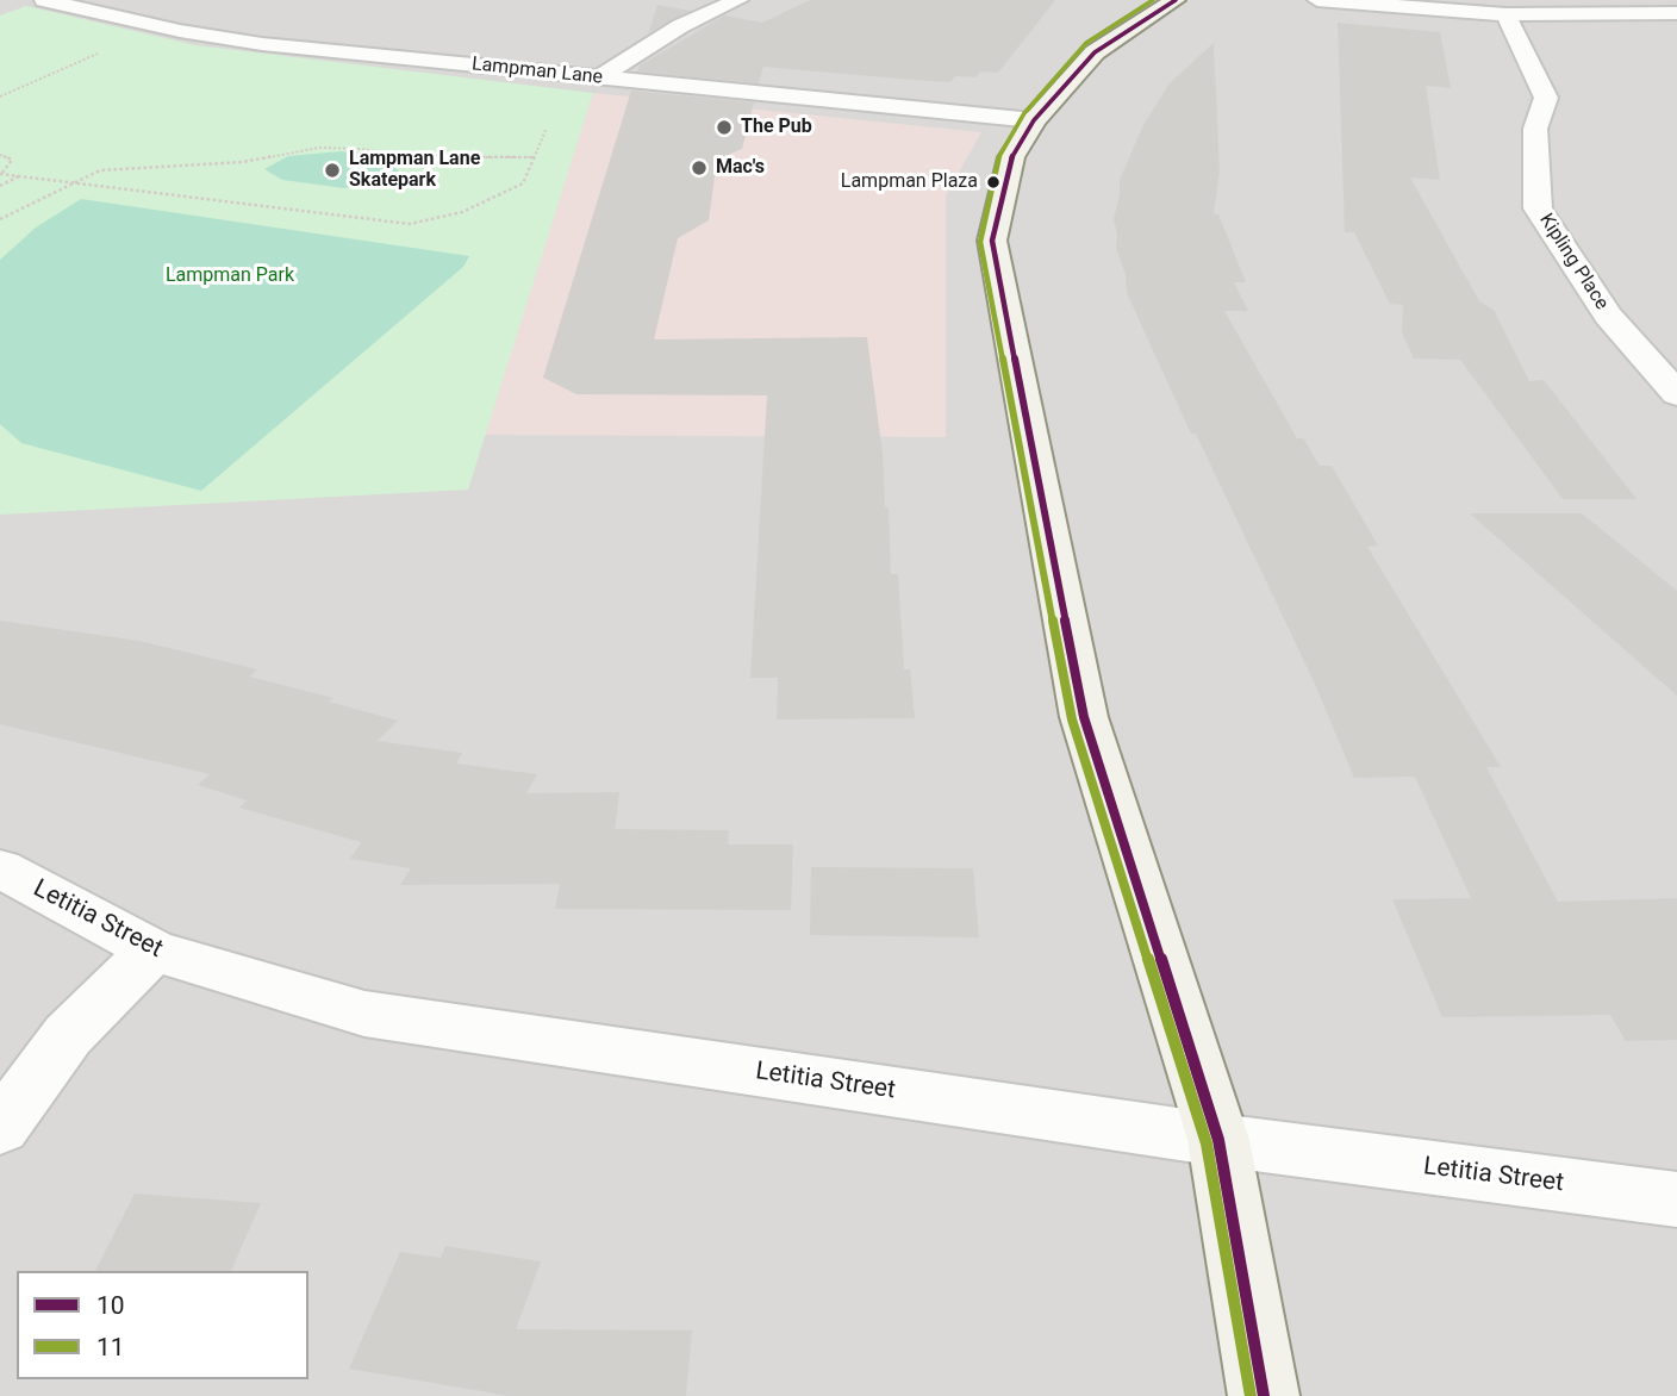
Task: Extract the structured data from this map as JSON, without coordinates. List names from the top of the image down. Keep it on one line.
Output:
{"streets":{"street":["Lampman Lane","Kipling Place","Letitia Street"]},"parks":["Lampman Park"],"places":["The Pub","Mac's","Lampman Lane Skatepark","Lampman Plaza"],"lines":["transit line 10","transit line 11"],"legend":["10","11"]}
